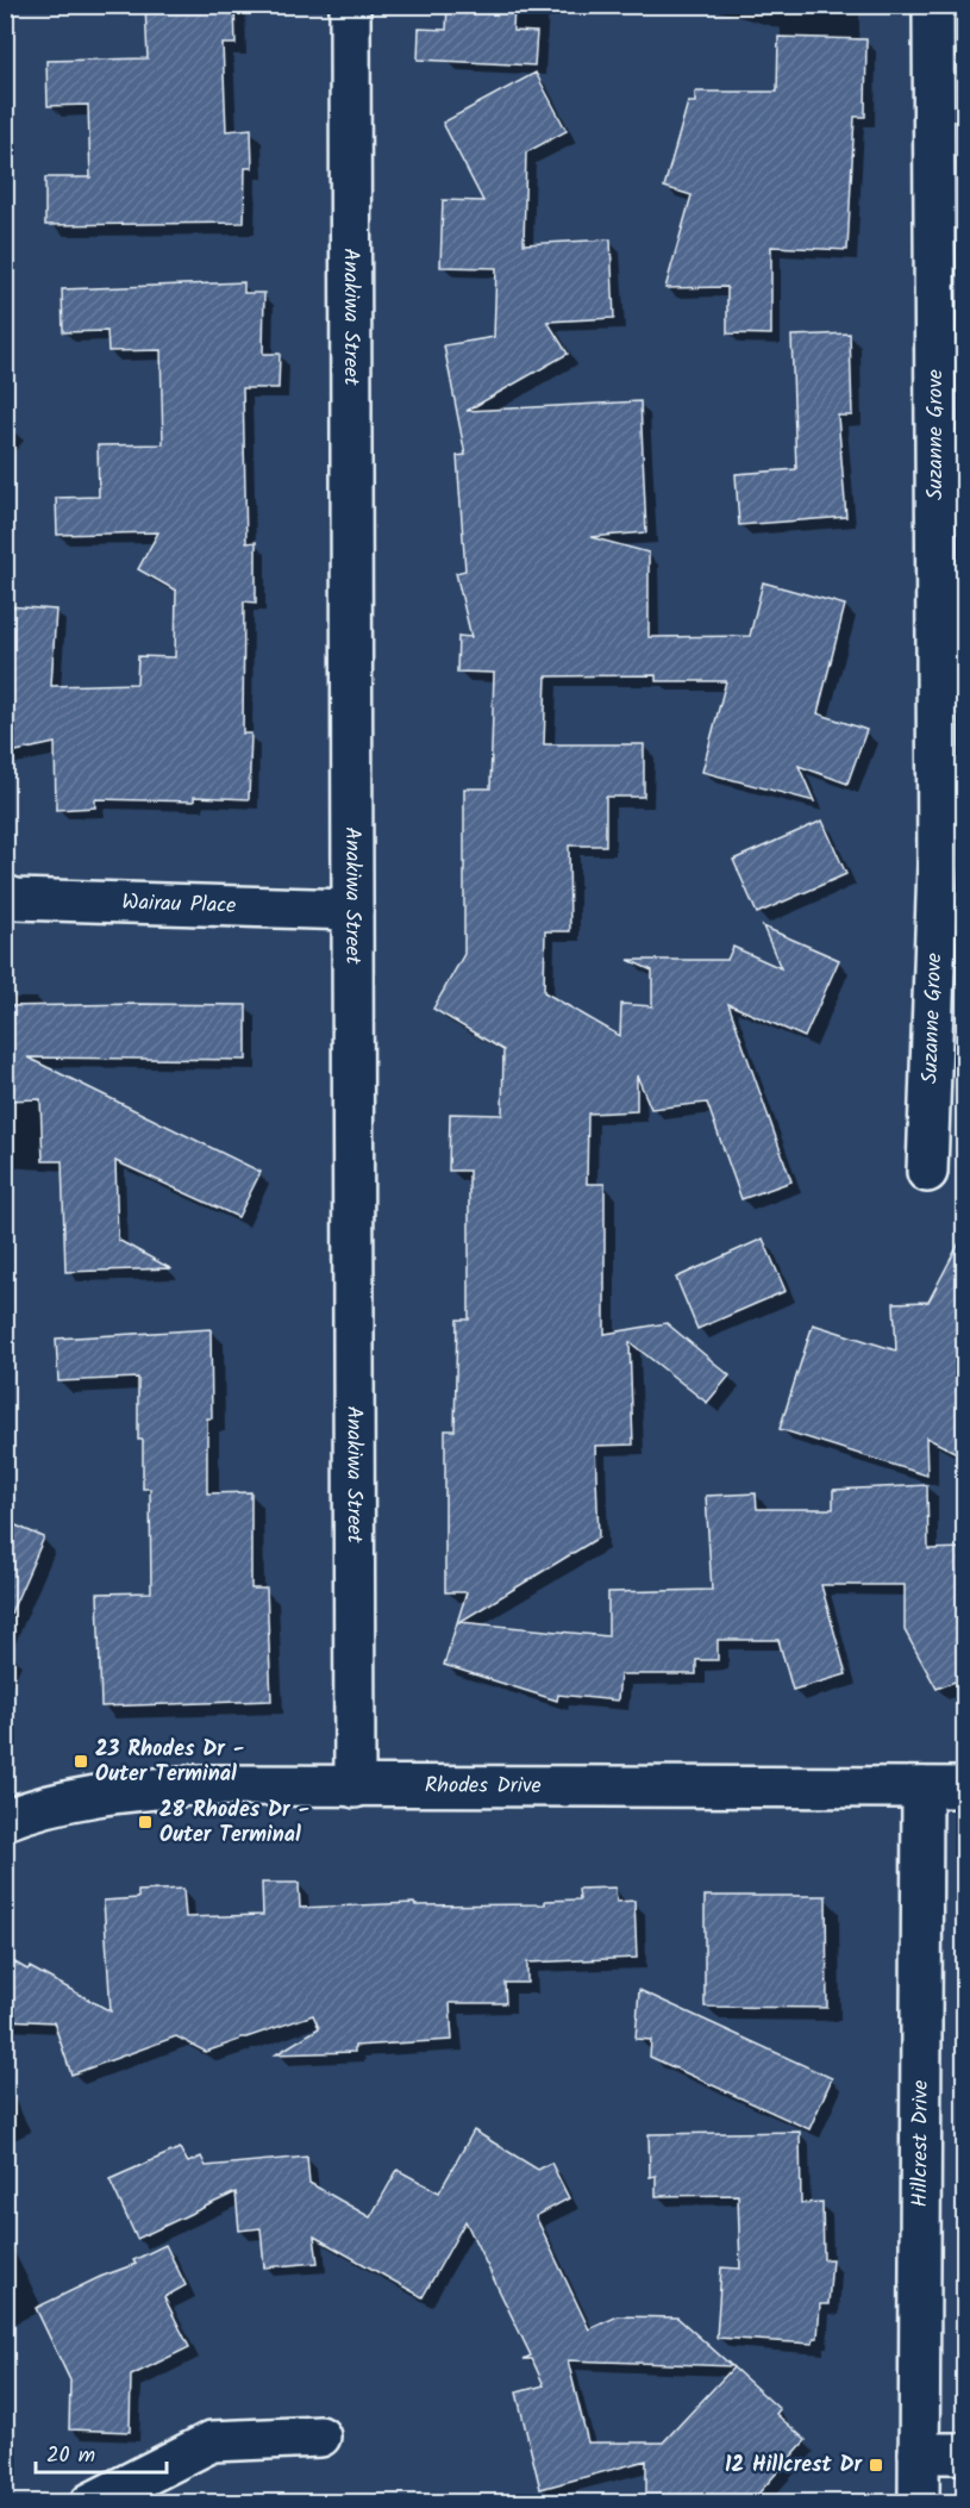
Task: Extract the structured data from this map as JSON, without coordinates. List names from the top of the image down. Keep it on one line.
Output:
{"streets":{"street":["Anakiwa Street","Suzanne Grove","Wairau Place","Rhodes Drive","Hillcrest Drive"]},"crossings":[["Anakiwa Street","Wairau Place"],["Anakiwa Street","Rhodes Drive"],["Rhodes Drive","Hillcrest Drive"]],"places":{"transit":["23 Rhodes Dr - Outer Terminal","28 Rhodes Dr - Outer Terminal","12 Hillcrest Dr"]},"scale_bar":"20 m"}
